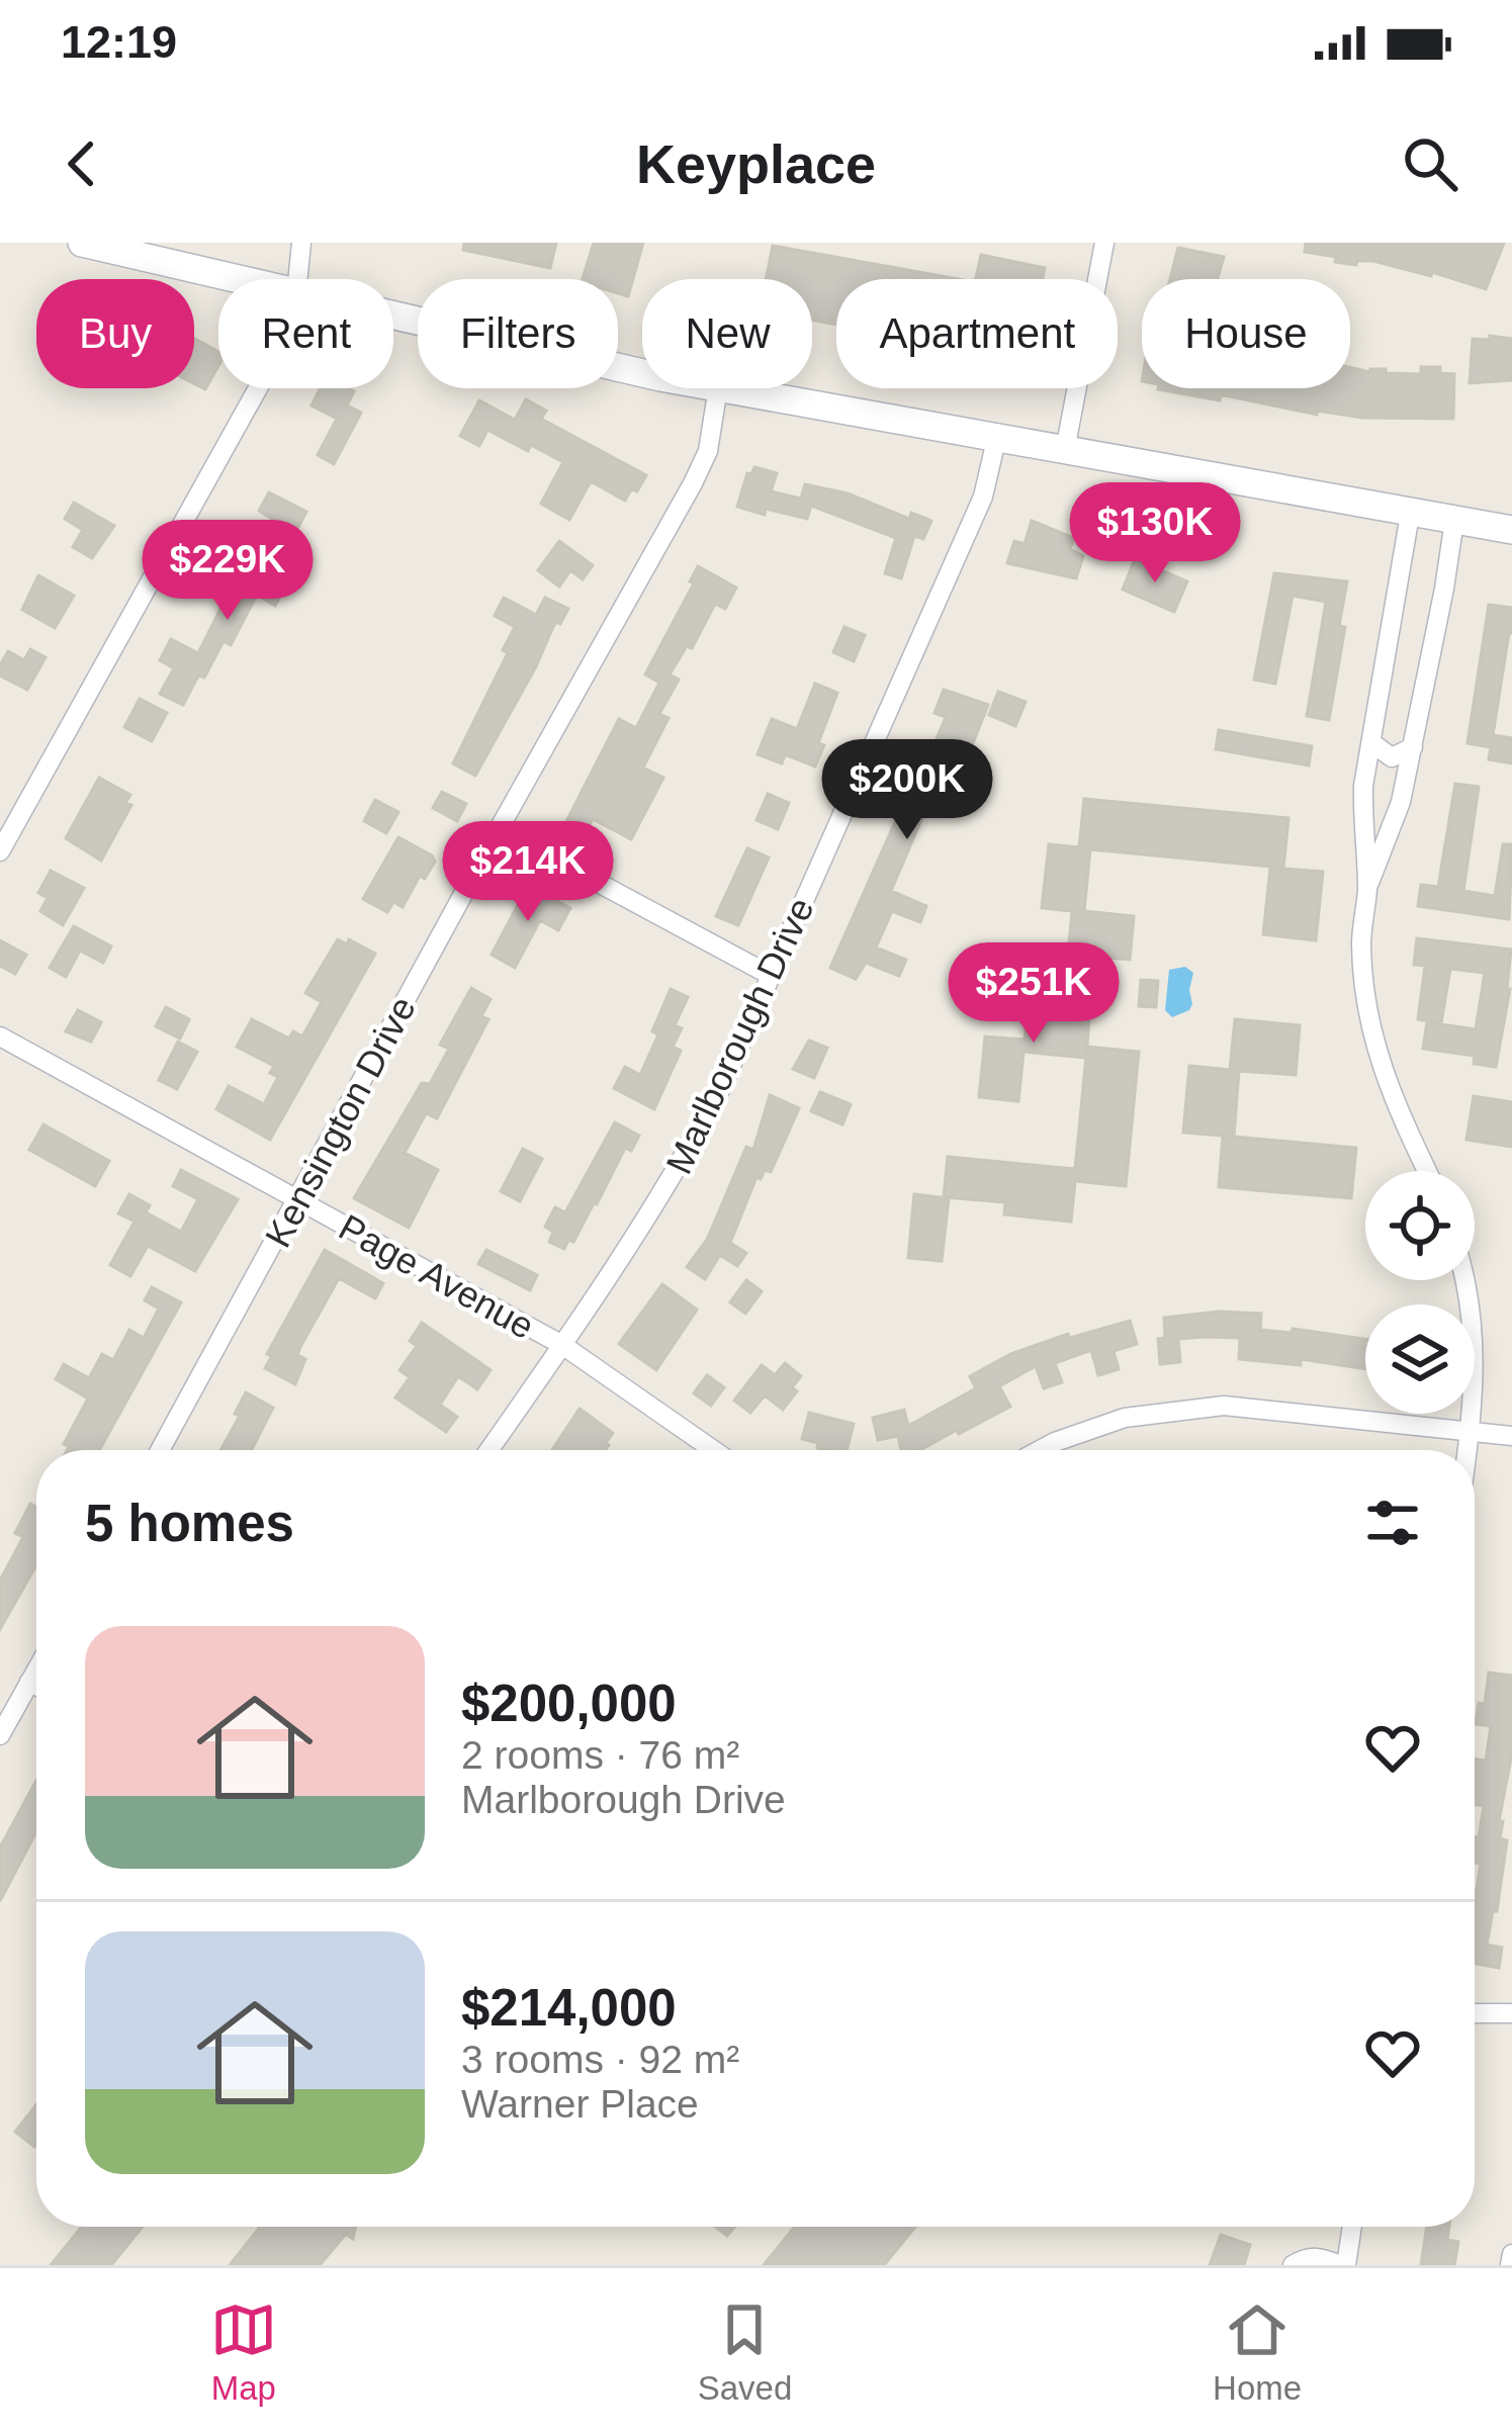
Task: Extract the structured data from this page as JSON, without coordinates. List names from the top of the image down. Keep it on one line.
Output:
{"streets":{"street":["Marlborough Drive","Kensington Drive","Page Avenue"]},"crossings":[["Marlborough Drive","Page Avenue"],["Kensington Drive","Page Avenue"]],"page":{"status":"12:19","header":"Keyplace","chip":["Buy","Rent","Filters","New","Apartment","House"],"price":["$130K","$229K","$200K","$214K","$251K"],"heading":"5 homes","list":[{"name":"$200,000","note":"2 rooms · 76 m² · Marlborough Drive"},{"name":"$214,000","note":"3 rooms · 92 m² · Warner Place"}],"tabs":["Map","Saved","Home"]}}
